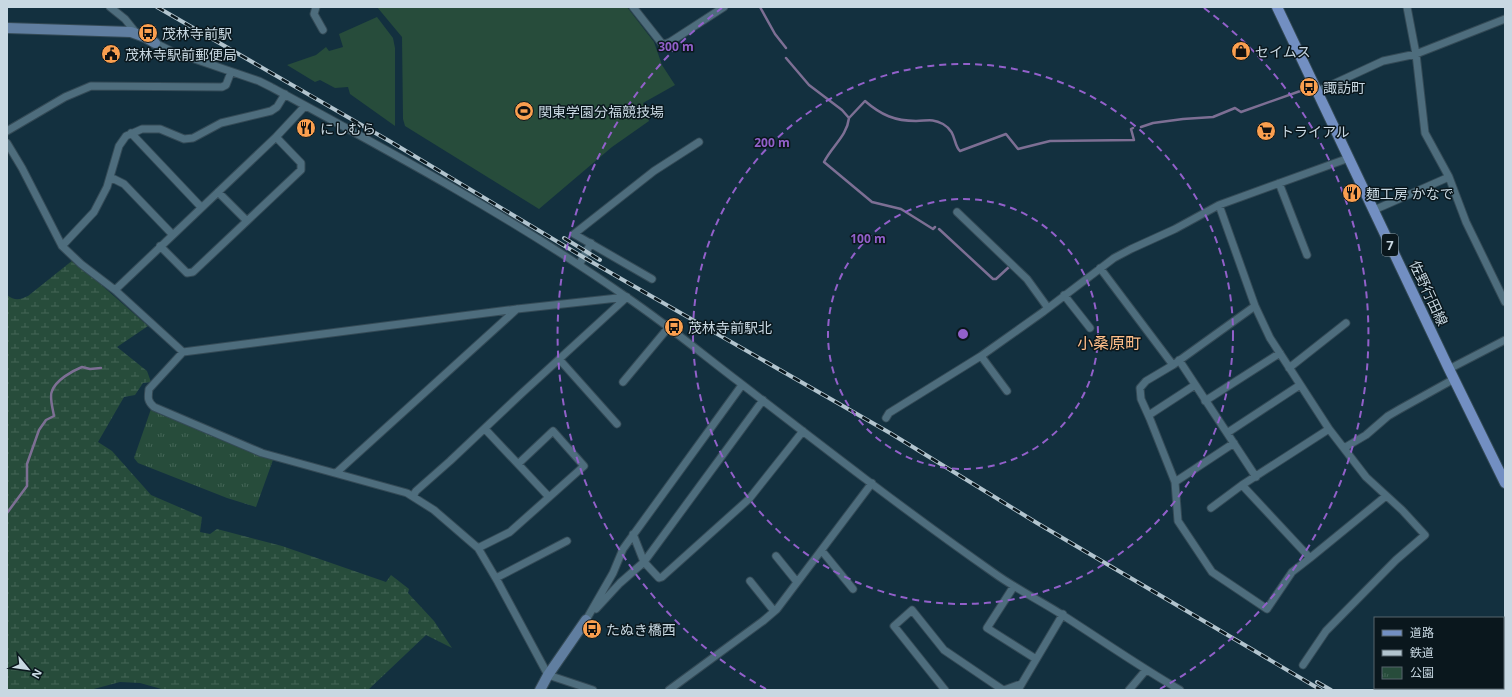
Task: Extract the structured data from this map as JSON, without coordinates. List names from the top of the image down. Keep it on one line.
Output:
{"streets":{"main road":["7","佐野行田線"]},"districts":["小桑原町"],"places":{"bus stop":["茂林寺前駅","諏訪町","茂林寺前駅北","たぬき橋西"],"shop":["セイムス"],"public building":["茂林寺駅前郵便局"],"sports":["関東学園分福競技場"],"restaurant":["にしむら","麺工房 かなで"],"supermarket":["トライアル"]},"legend":["道路","鉄道","公園"],"north":"bottom right","rings":["300 m","200 m","100 m"]}
